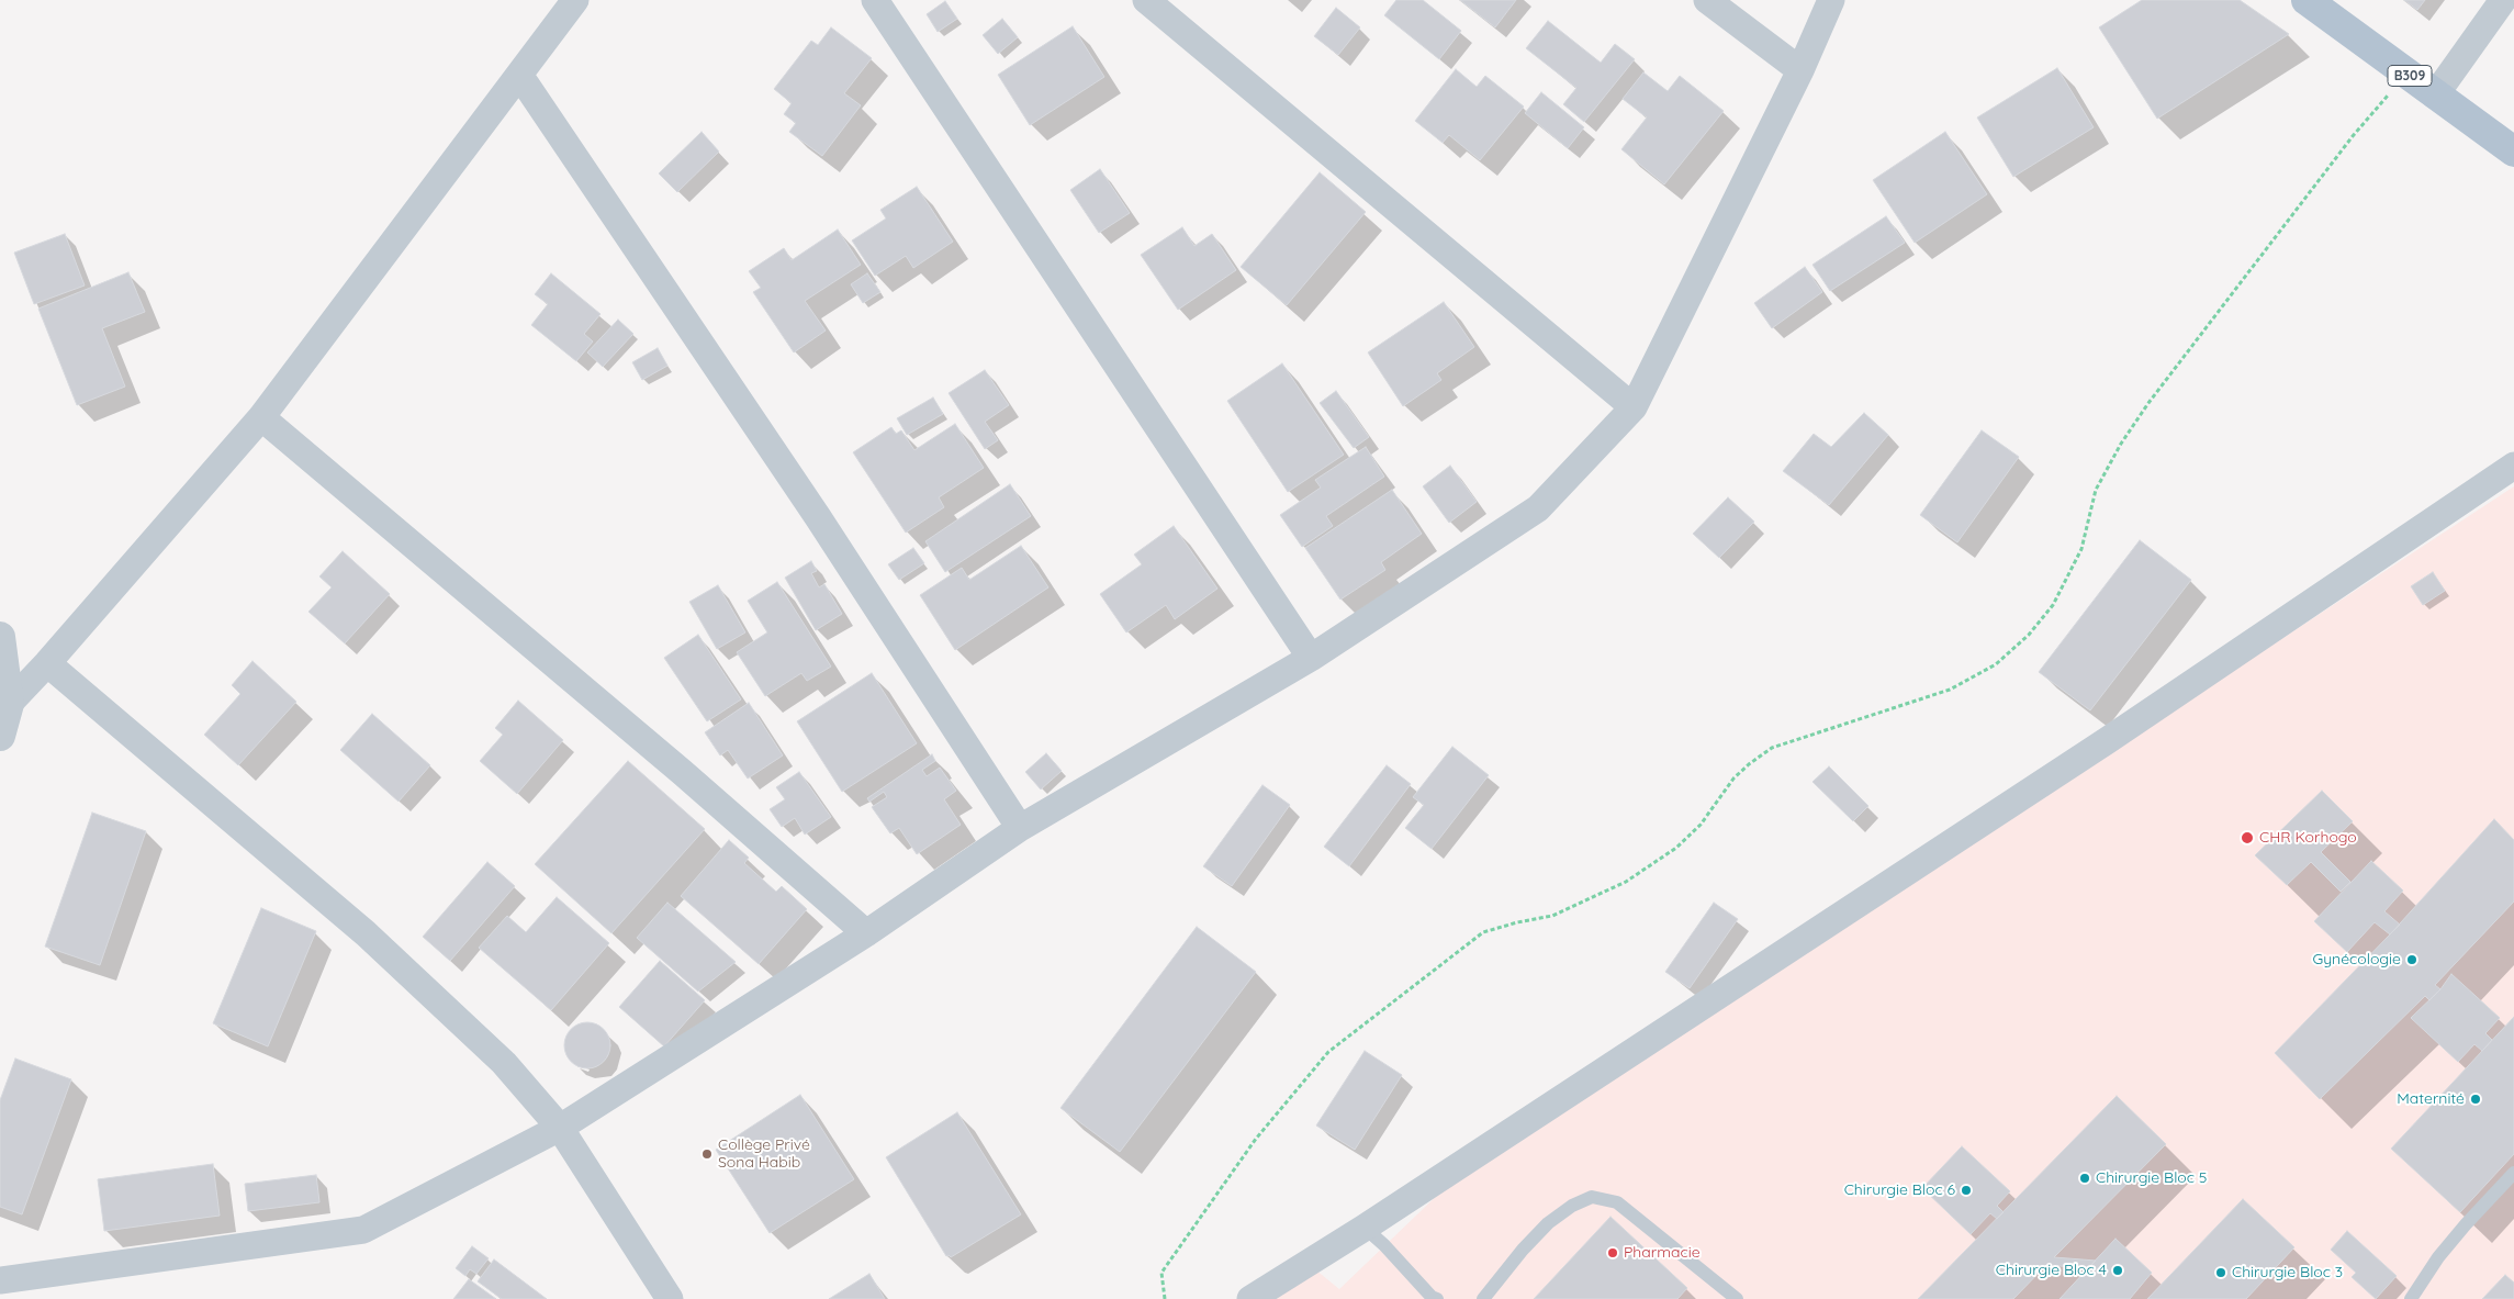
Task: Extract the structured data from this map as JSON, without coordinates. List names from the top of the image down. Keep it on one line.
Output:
{"streets":{"main road":["B309"]},"places":["CHR Korhogo","Gynécologie","Maternité","Collège Privé Sona Habib","Chirurgie Bloc 5","Chirurgie Bloc 6","Pharmacie","Chirurgie Bloc 4","Chirurgie Bloc 3"]}
